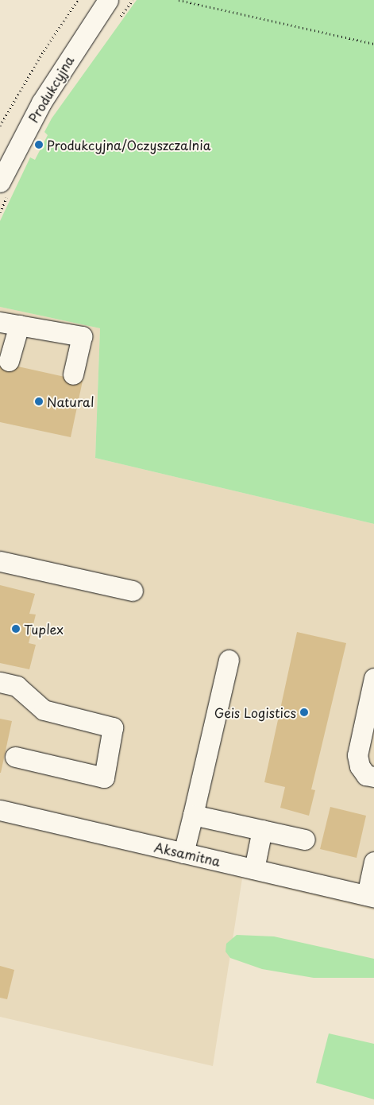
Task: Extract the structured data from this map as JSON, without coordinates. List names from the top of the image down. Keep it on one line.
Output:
{"streets":{"street":["Produkcyjna","Aksamitna"]},"places":["Produkcyjna/Oczyszczalnia","Natural","Tuplex","Geis Logistics"]}
